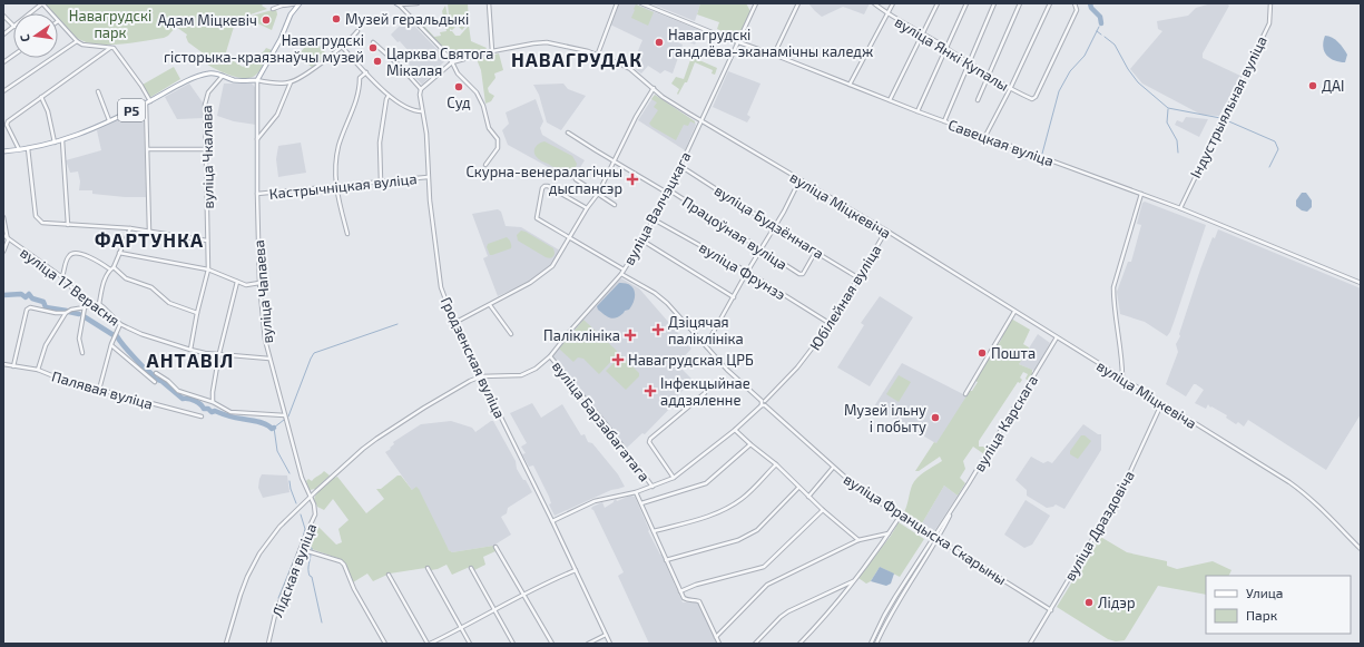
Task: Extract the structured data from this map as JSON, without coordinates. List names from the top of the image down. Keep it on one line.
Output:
{"streets":{"main road":["Р5"],"street":["вуліца Янкі Купалы","Індустрыяльная вуліца","Савецкая вуліца","вуліца Чкалава","Кастрычніцкая вуліца","вуліца Міцкевіча","вуліца Валчэцкага","вуліца Будзённага","Працоўная вуліца","вуліца Фрунзэ","вуліца 17 Верасня","вуліца Чапаева","Юбілейная вуліца","Гродзенская вуліца","Палявая вуліца","вуліца Барзабагатага","вуліца Карскага","вуліца Драздовіча","вуліца Францыска Скарыны","Лідская вуліца"]},"crossings":[["Індустрыяльная вуліца","Савецкая вуліца"],["Р5","вуліца Чкалава"],["Р5","вуліца Чапаева"],["Савецкая вуліца","вуліца Валчэцкага"],["вуліца Чкалава","вуліца 17 Верасня"],["Кастрычніцкая вуліца","вуліца Чапаева"],["Кастрычніцкая вуліца","Гродзенская вуліца"],["вуліца Міцкевіча","вуліца Валчэцкага"],["вуліца Міцкевіча","Юбілейная вуліца"],["вуліца Міцкевіча","вуліца Карскага"],["вуліца Міцкевіча","вуліца Драздовіча"],["вуліца Валчэцкага","вуліца Будзённага"],["вуліца Валчэцкага","Працоўная вуліца"],["вуліца Валчэцкага","вуліца Фрунзэ"],["вуліца Валчэцкага","вуліца Чапаева"],["вуліца Валчэцкага","Гродзенская вуліца"],["вуліца Валчэцкага","вуліца Барзабагатага"],["вуліца Валчэцкага","Лідская вуліца"],["вуліца Будзённага","Працоўная вуліца"],["вуліца Будзённага","Юбілейная вуліца"],["вуліца Фрунзэ","Юбілейная вуліца"],["вуліца 17 Верасня","вуліца Чапаева"],["вуліца Чапаева","Палявая вуліца"],["вуліца Чапаева","Лідская вуліца"],["вуліца Карскага","вуліца Францыска Скарыны"],["вуліца Драздовіча","вуліца Францыска Скарыны"]],"districts":["НАВАГРУДАК","ФАРТУНКА","АНТАВІЛ"],"parks":["Навагрудскі парк"],"places":{"other":["Музей геральдыкі","Адам Міцкевіч","Навагрудскі гандлёва-эканамічны каледж","Навагрудскі гісторыка-краязнаўчы музей","Царква Святога Мікалая","ДАІ","Суд","Пошта","Музей ільну і побыту","Лідэр"],"health":["Скурна-венералагічны дыспансэр","Дзіцячая паліклініка","Паліклініка","Навагрудская ЦРБ","Інфекцыйнае аддзяленне"]},"legend":["Улица","Парк"],"north":"left"}
